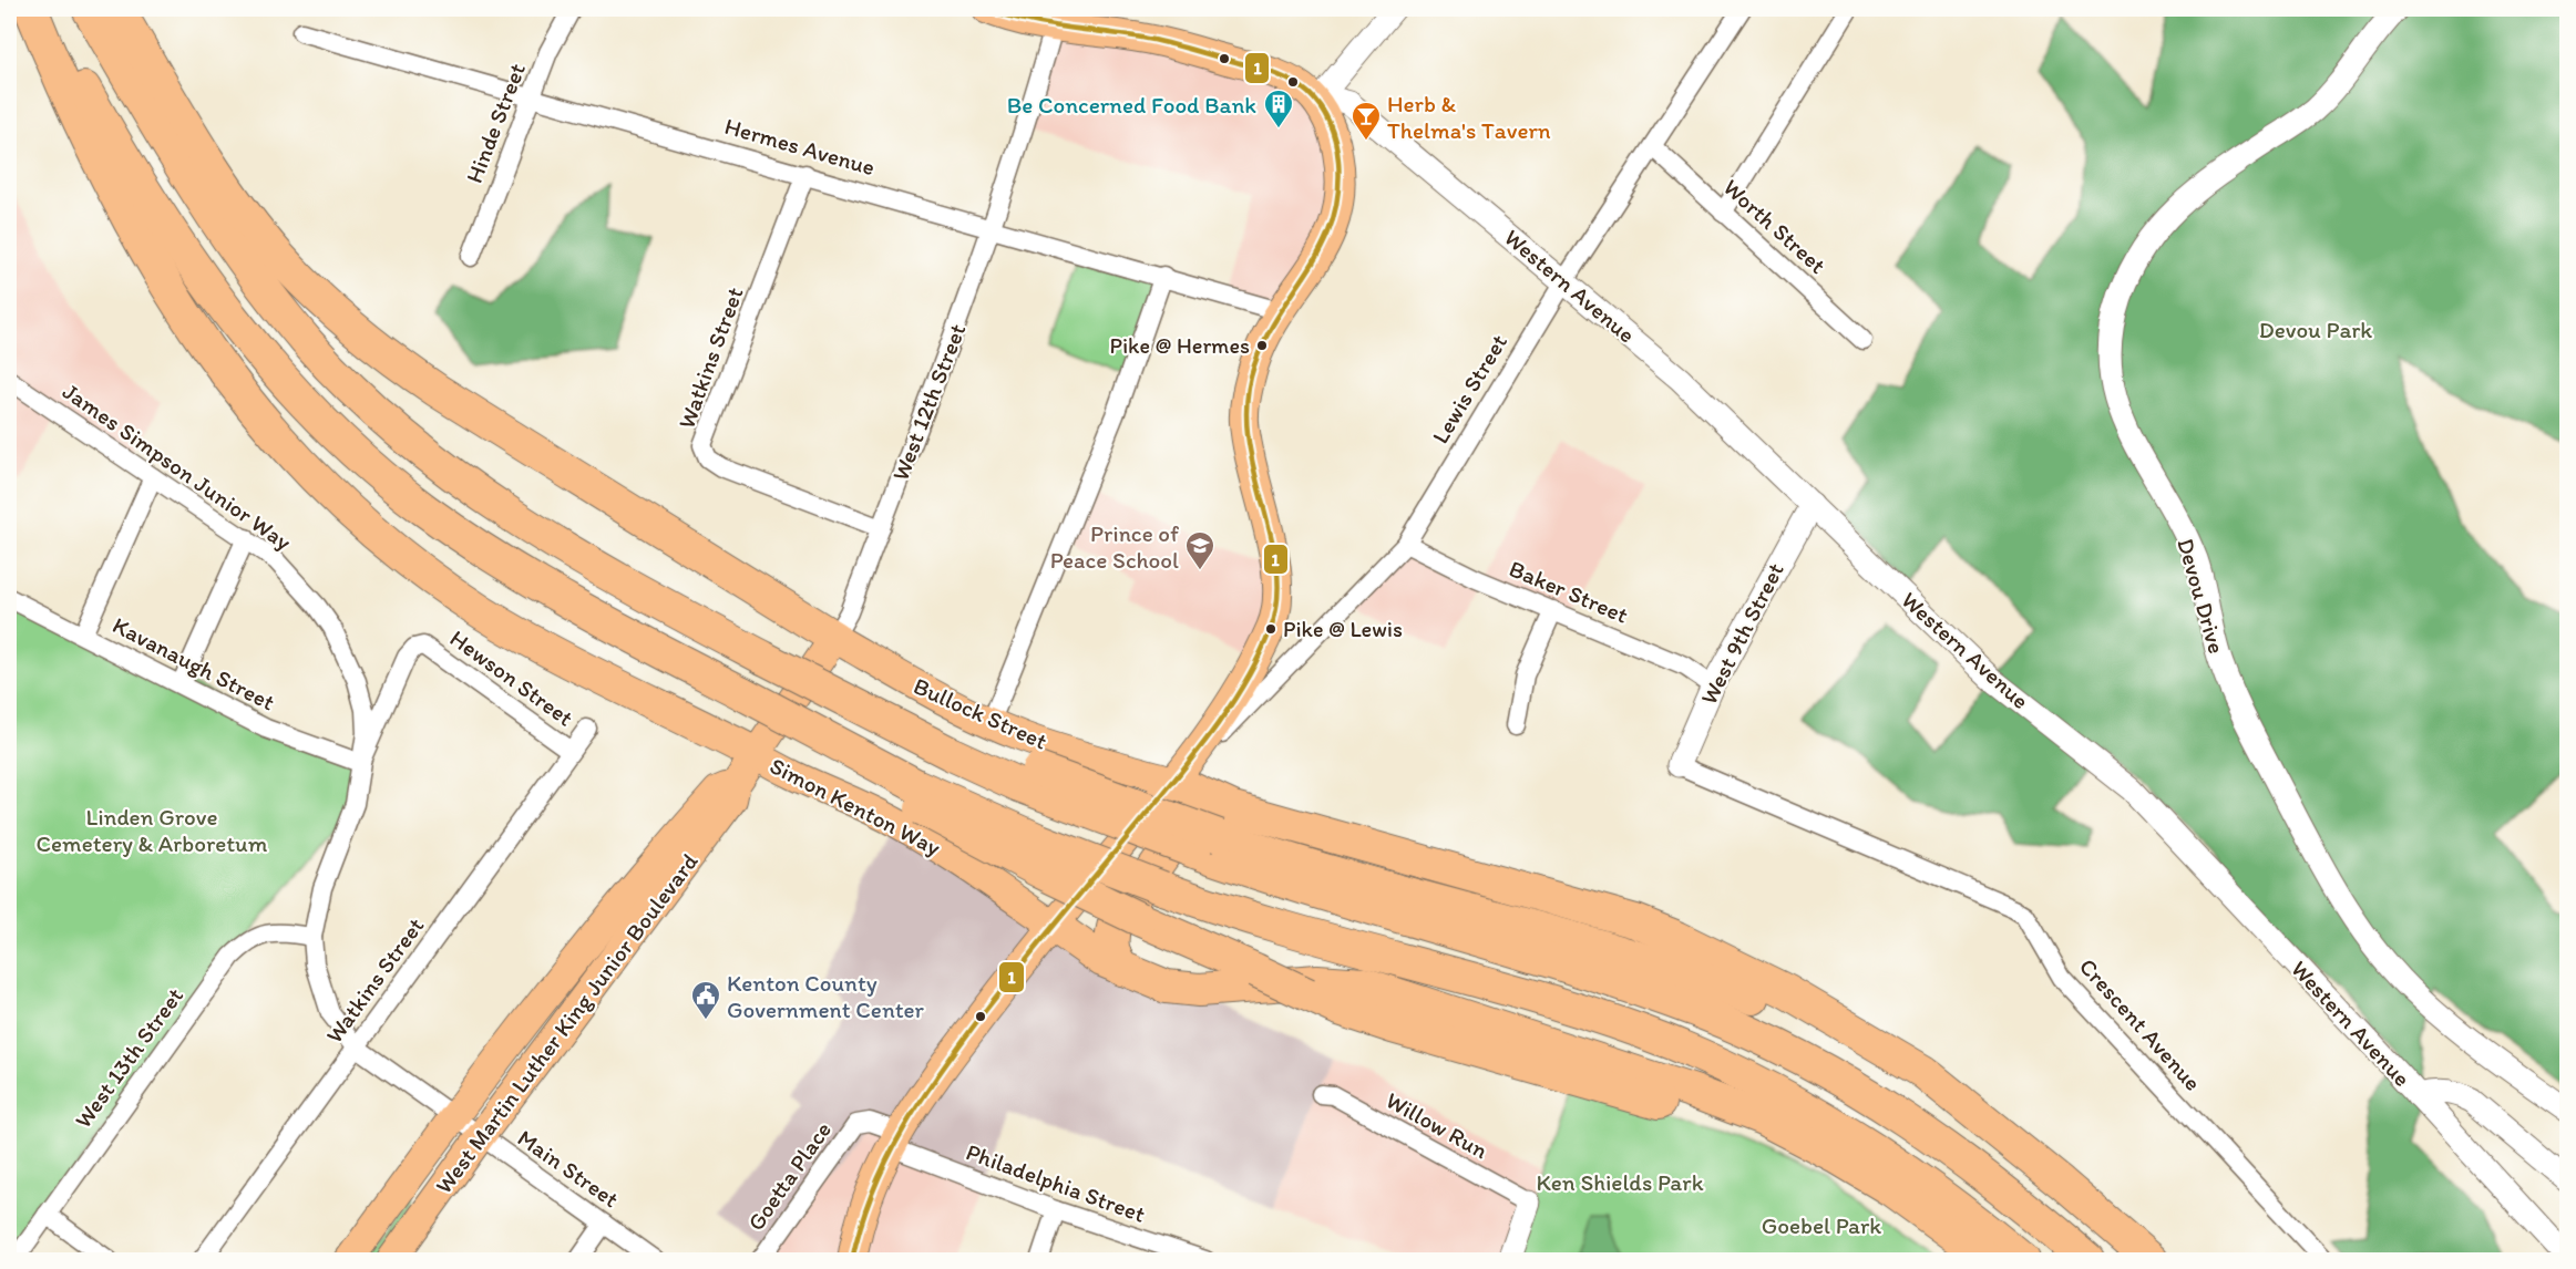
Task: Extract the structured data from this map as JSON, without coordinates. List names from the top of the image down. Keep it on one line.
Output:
{"streets":{"main road":["West 12th Street","Bullock Street","Simon Kenton Way","West Martin Luther King Junior Boulevard"],"street":["Hinde Street","Hermes Avenue","Worth Street","Western Avenue","Watkins Street","Lewis Street","James Simpson Junior Way","Baker Street","Devou Drive","West 9th Street","Kavanaugh Street","Hewson Street","Crescent Avenue","West 13th Street","Willow Run","Main Street","Goetta Place","Philadelphia Street"]},"crossings":[["Hinde Street","Hermes Avenue"],["Hermes Avenue","Watkins Street"],["Hermes Avenue","West 12th Street"],["Worth Street","Lewis Street"],["Western Avenue","Lewis Street"],["Western Avenue","West 9th Street"],["Watkins Street","West 12th Street"],["Watkins Street","James Simpson Junior Way"],["Watkins Street","Hewson Street"],["Lewis Street","Baker Street"],["Lewis Street","Bullock Street"],["West 12th Street","Bullock Street"],["West 12th Street","Simon Kenton Way"],["West 12th Street","West Martin Luther King Junior Boulevard"],["James Simpson Junior Way","Kavanaugh Street"],["James Simpson Junior Way","Hewson Street"],["James Simpson Junior Way","West Martin Luther King Junior Boulevard"],["James Simpson Junior Way","West 13th Street"],["James Simpson Junior Way","Main Street"],["Baker Street","West 9th Street"],["West 9th Street","Crescent Avenue"],["Kavanaugh Street","Hewson Street"],["Simon Kenton Way","West Martin Luther King Junior Boulevard"],["West Martin Luther King Junior Boulevard","Main Street"],["Goetta Place","Philadelphia Street"]],"parks":["Devou Park","Linden Grove Cemetery & Arboretum","Ken Shields Park","Goebel Park"],"places":{"building":["Be Concerned Food Bank"],"bar":["Herb & Thelma's Tavern"],"other":["Pike @ Hermes","Pike @ Lewis"],"school or university":["Prince of Peace School"],"public building":["Kenton County Government Center"]},"lines":["transit line 1"]}
